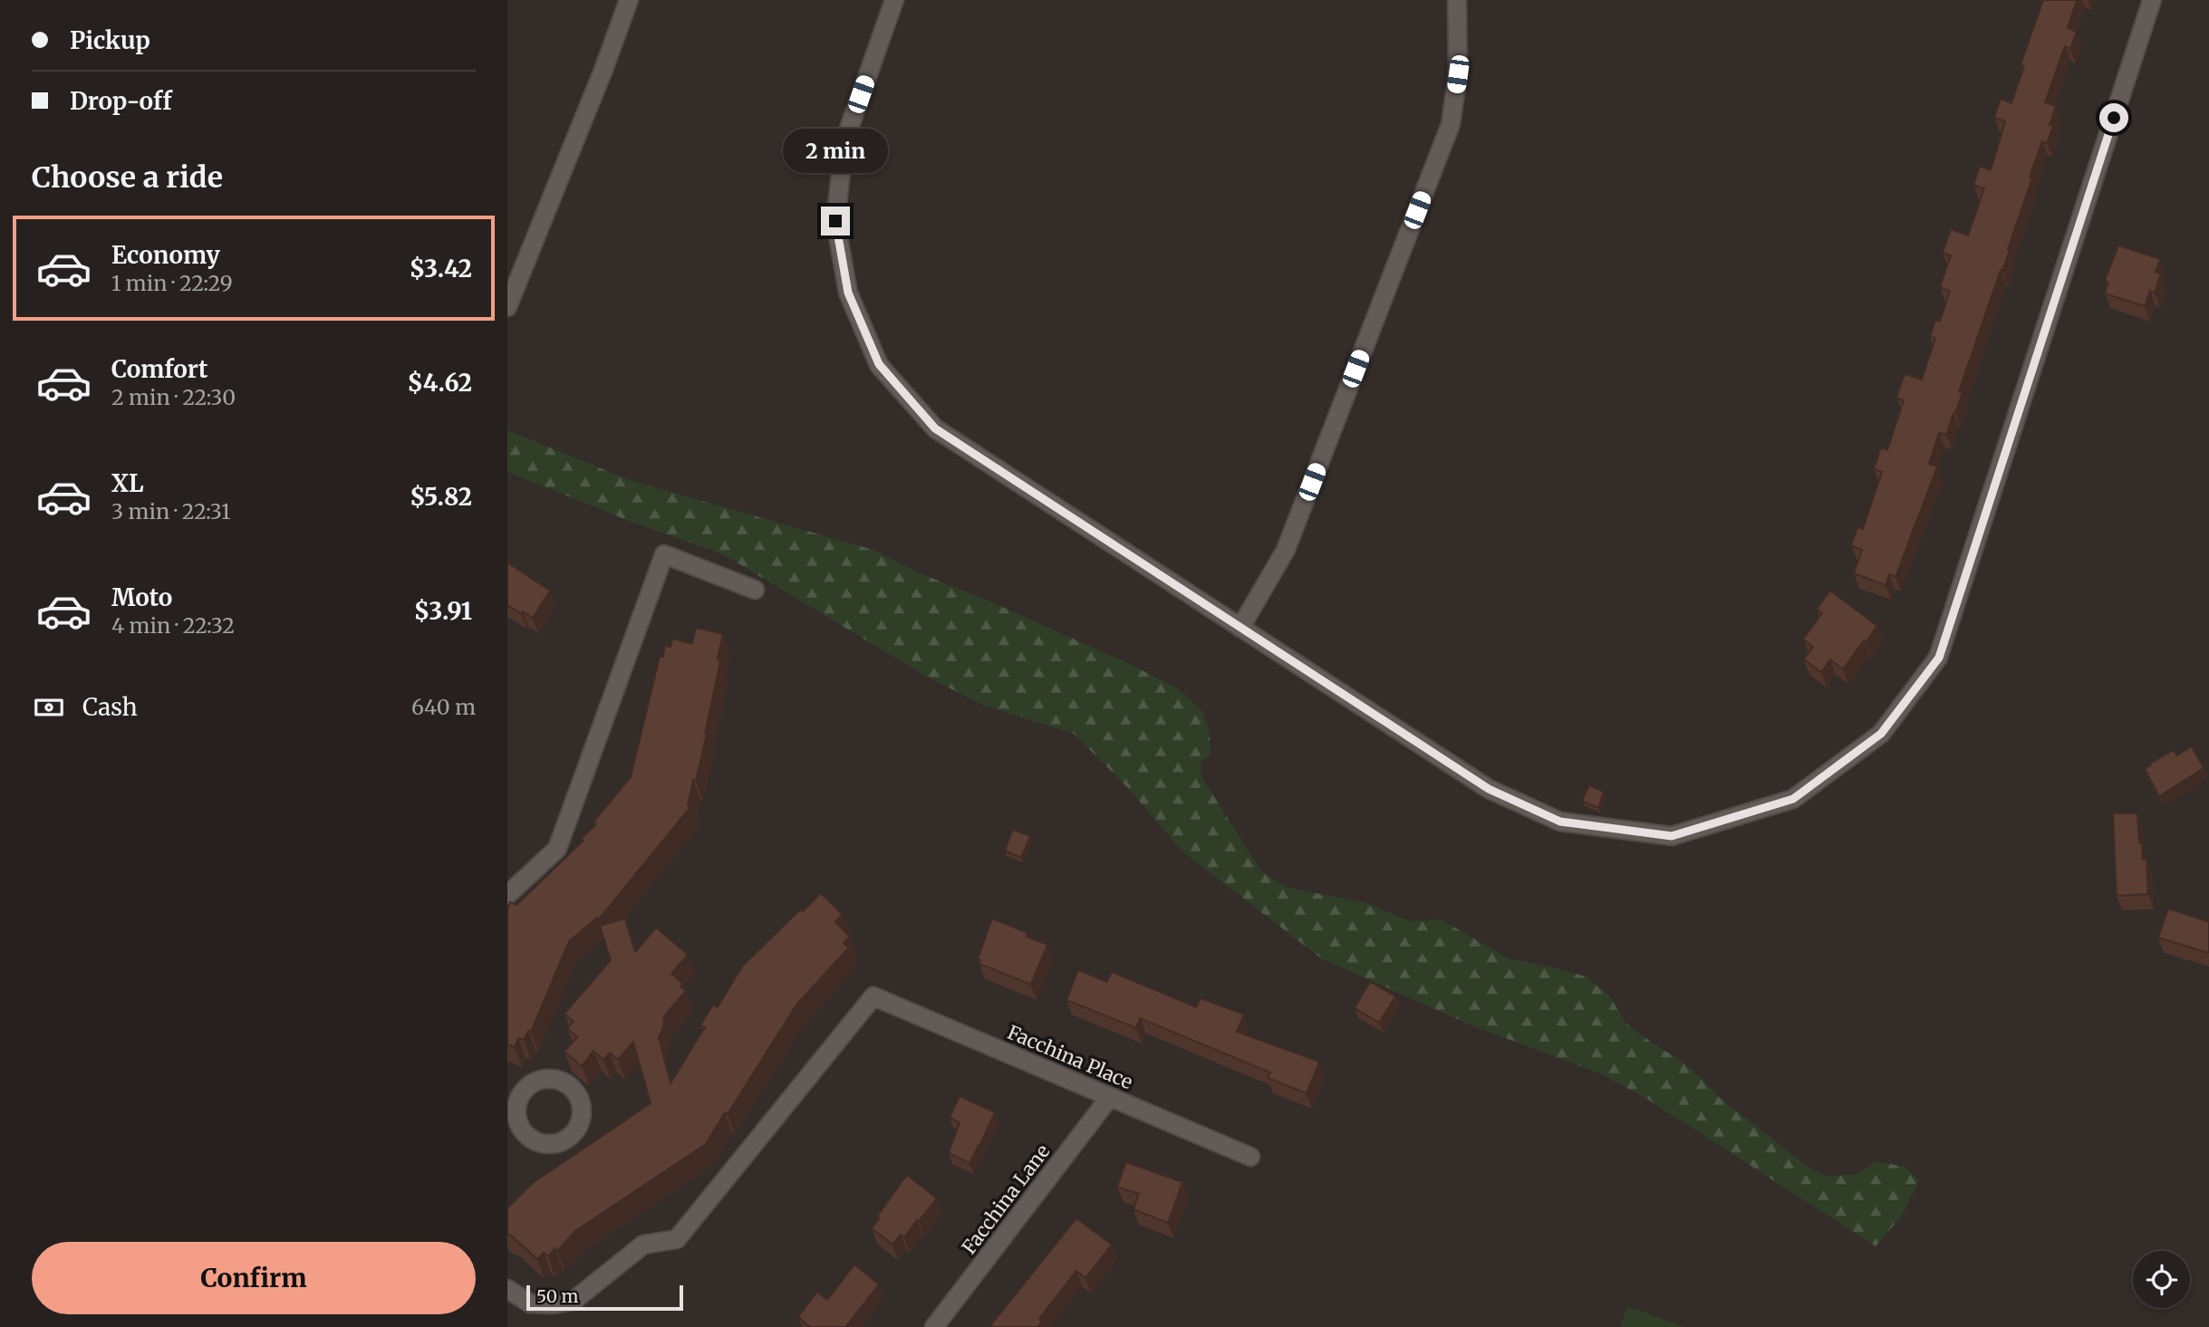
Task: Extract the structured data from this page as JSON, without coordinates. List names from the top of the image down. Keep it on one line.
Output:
{"streets":{"street":["Facchina Place","Facchina Lane"]},"crossings":[["Facchina Place","Facchina Lane"]],"scale_bar":"50 m","page":{"banner":["Pickup","Drop-off"],"bubble":"2 min","heading":"Choose a ride","list":[{"name":"Economy","note":"1 min · 22:29","value":"$3.42"},{"name":"Comfort","note":"2 min · 22:30","value":"$4.62"},{"name":"XL","note":"3 min · 22:31","value":"$5.82"},{"name":"Moto","note":"4 min · 22:32","value":"$3.91"}],"pay":["Cash","640 m"],"buttons":"Confirm","scale":"50 m"}}
